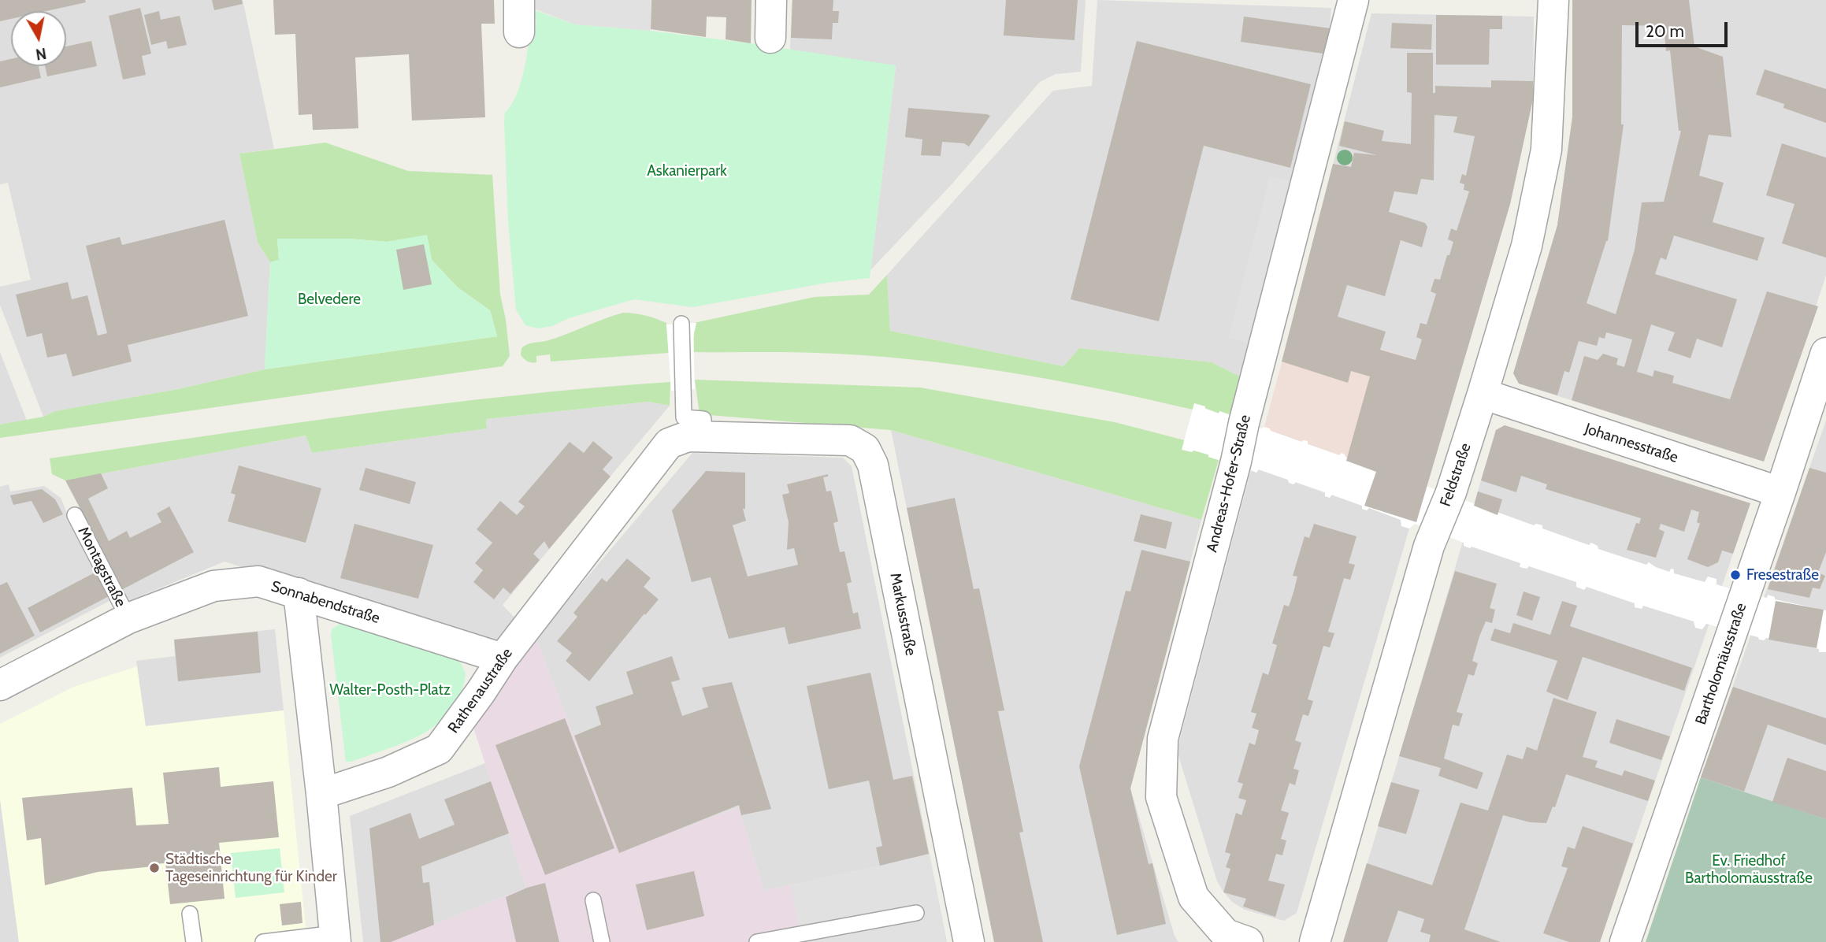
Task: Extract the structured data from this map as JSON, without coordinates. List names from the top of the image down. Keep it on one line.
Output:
{"streets":{"street":["Johannesstraße","Feldstraße","Andreas-Hofer-Straße","Sonnabendstraße","Markusstraße","Bartholomäusstraße","Rathenaustraße"],"lane":["Montagstraße"]},"crossings":[["Johannesstraße","Feldstraße"],["Johannesstraße","Bartholomäusstraße"],["Montagstraße","Sonnabendstraße"],["Sonnabendstraße","Rathenaustraße"],["Markusstraße","Rathenaustraße"]],"parks":["Askanierpark","Belvedere","Walter-Posth-Platz","Ev. Friedhof Bartholomäusstraße"],"places":["Fresestraße","Städtische Tageseinrichtung für Kinder"],"scale_bar":"20 m","north":"bottom"}
